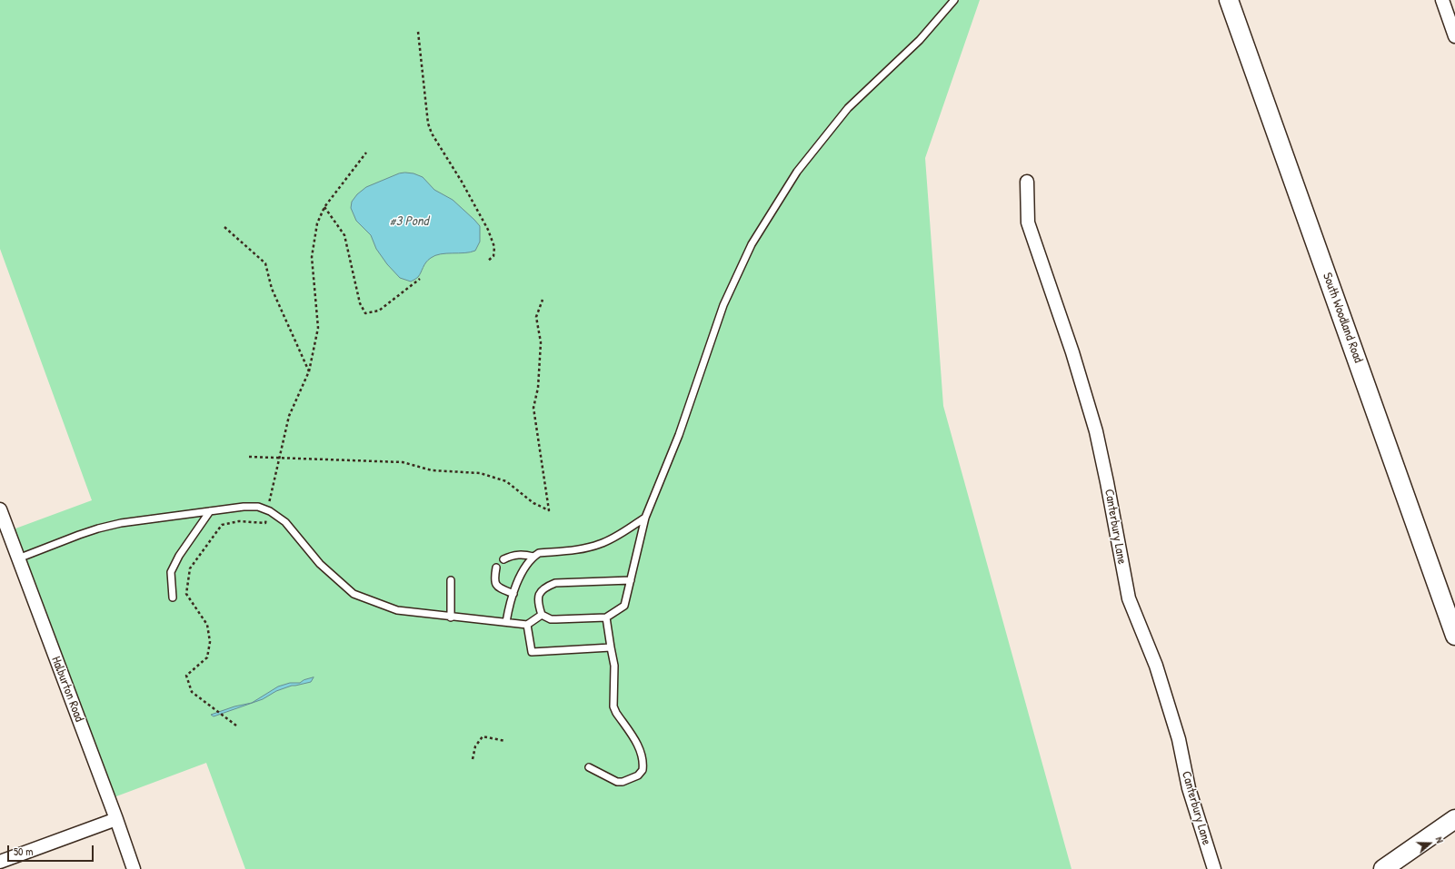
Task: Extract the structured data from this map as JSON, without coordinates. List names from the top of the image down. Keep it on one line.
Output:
{"streets":{"street":["South Woodland Road","Canterbury Lane","Halburton Road"]},"water":["#3 Pond"],"scale_bar":"50 m","north":"right"}
